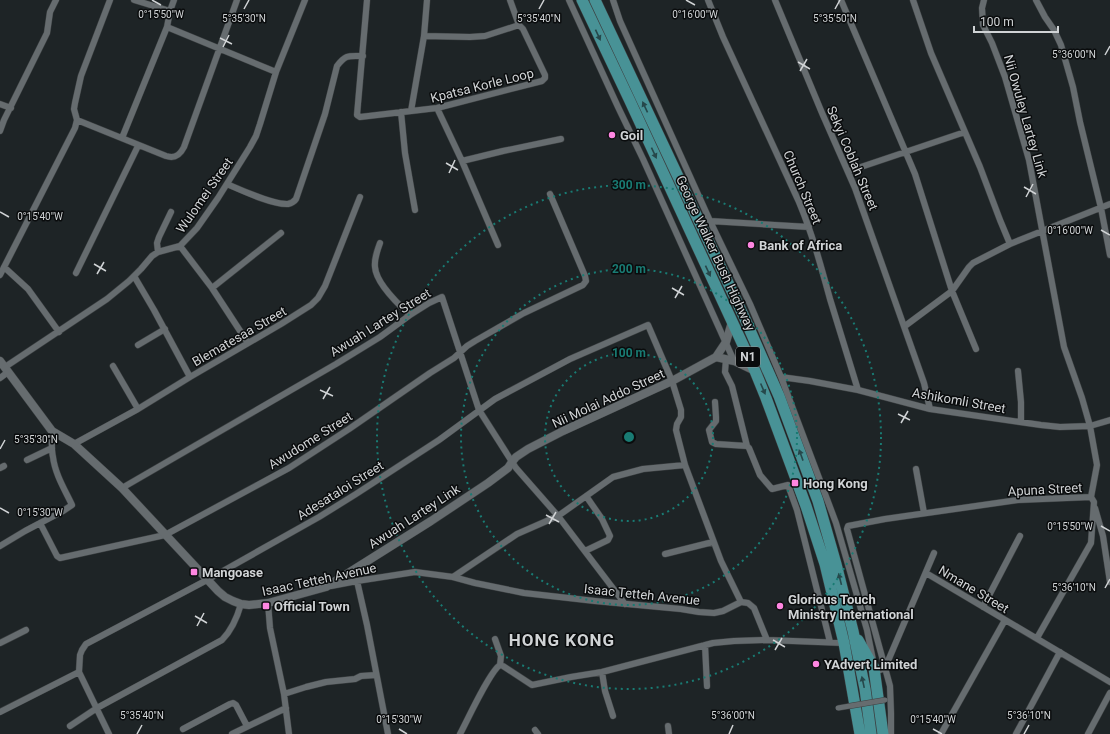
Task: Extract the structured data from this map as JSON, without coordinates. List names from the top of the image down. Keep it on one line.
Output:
{"streets":{"highway":["George Walker Bush Highway","N1"],"street":["Kpatsa Korle Loop","Nii Owuley Lartey Link","Sekyi Coblah Street","Church Street","Wulomei Street","Awuah Lartey Street","Blematesaa Street","Nii Molai Addo Street","Ashikomli Street","Awudome Street","Apuna Street","Adesataloi Street","Awuah Lartey Link","Isaac Tetteh Avenue","Nmane Street"]},"crossings":[["Nii Owuley Lartey Link","Ashikomli Street"],["Nii Owuley Lartey Link","Apuna Street"],["Sekyi Coblah Street","Ashikomli Street"],["Church Street","Ashikomli Street"],["Wulomei Street","Isaac Tetteh Avenue"],["George Walker Bush Highway","Nii Molai Addo Street"],["Awuah Lartey Street","Nii Molai Addo Street"],["Awuah Lartey Street","Awudome Street"],["Awuah Lartey Street","Adesataloi Street"],["Awuah Lartey Street","Awuah Lartey Link"],["Awuah Lartey Street","Isaac Tetteh Avenue"],["Blematesaa Street","Isaac Tetteh Avenue"],["Nii Molai Addo Street","Adesataloi Street"],["Nii Molai Addo Street","Awuah Lartey Link"],["Awudome Street","Isaac Tetteh Avenue"],["Apuna Street","Nmane Street"],["Adesataloi Street","Isaac Tetteh Avenue"],["Awuah Lartey Link","Isaac Tetteh Avenue"]],"districts":["HONG KONG"],"places":{"other":["Goil","Bank of Africa","Glorious Touch Ministry International","YAdvert Limited"],"transit":["Hong Kong","Mangoase","Official Town"]},"scale_bar":"100 m","coordinates":["0°15'50\"W","0°16'00\"W","5°35'30\"N","5°35'40\"N","5°35'50\"N","5°36'00\"N","0°15'40\"W","0°15'30\"W","5°36'10\"N"],"rings":["300 m","200 m","100 m"]}
